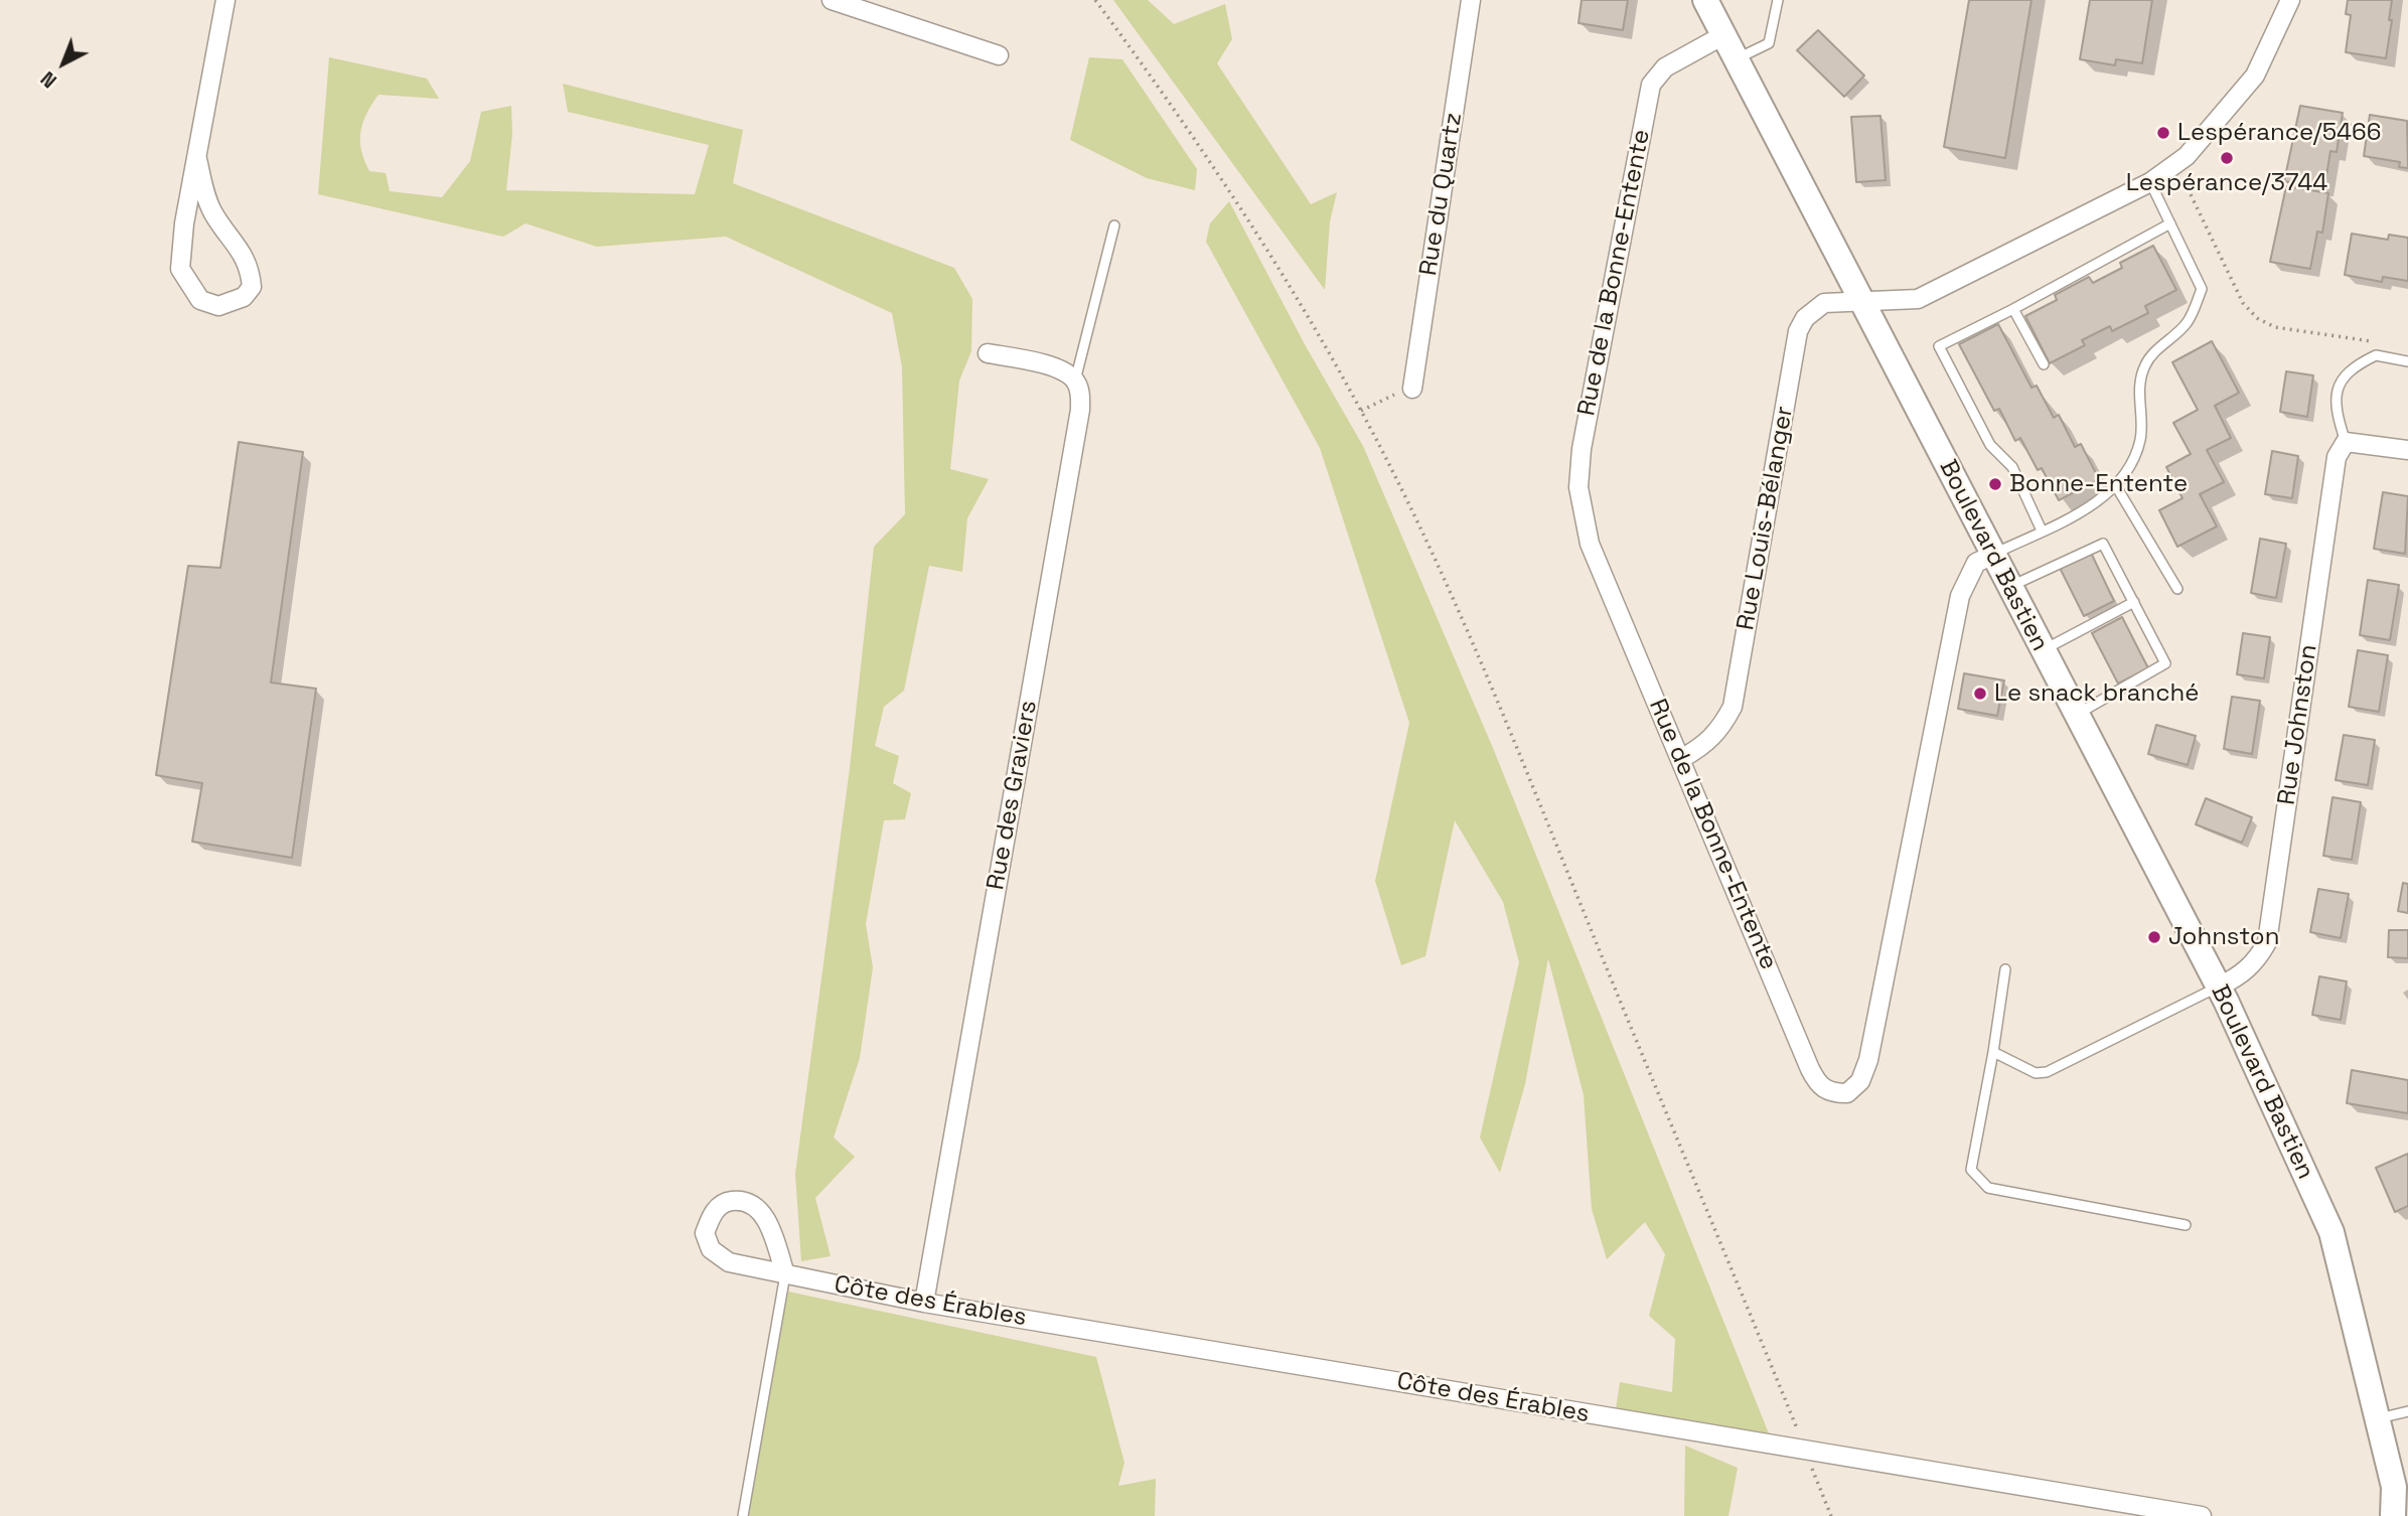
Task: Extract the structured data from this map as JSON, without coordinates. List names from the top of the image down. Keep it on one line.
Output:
{"streets":{"main road":["Boulevard Bastien"],"street":["Rue du Quartz","Rue de la Bonne-Entente","Rue Louis-Bélanger","Rue Johnston","Rue des Graviers","Côte des Érables"]},"crossings":[["Rue de la Bonne-Entente","Rue Louis-Bélanger"],["Rue de la Bonne-Entente","Boulevard Bastien"],["Rue Louis-Bélanger","Boulevard Bastien"],["Boulevard Bastien","Rue Johnston"],["Rue des Graviers","Côte des Érables"]],"places":["Lespérance/5466","Lespérance/3744","Bonne-Entente","Le snack branché","Johnston"],"north":"bottom left"}
